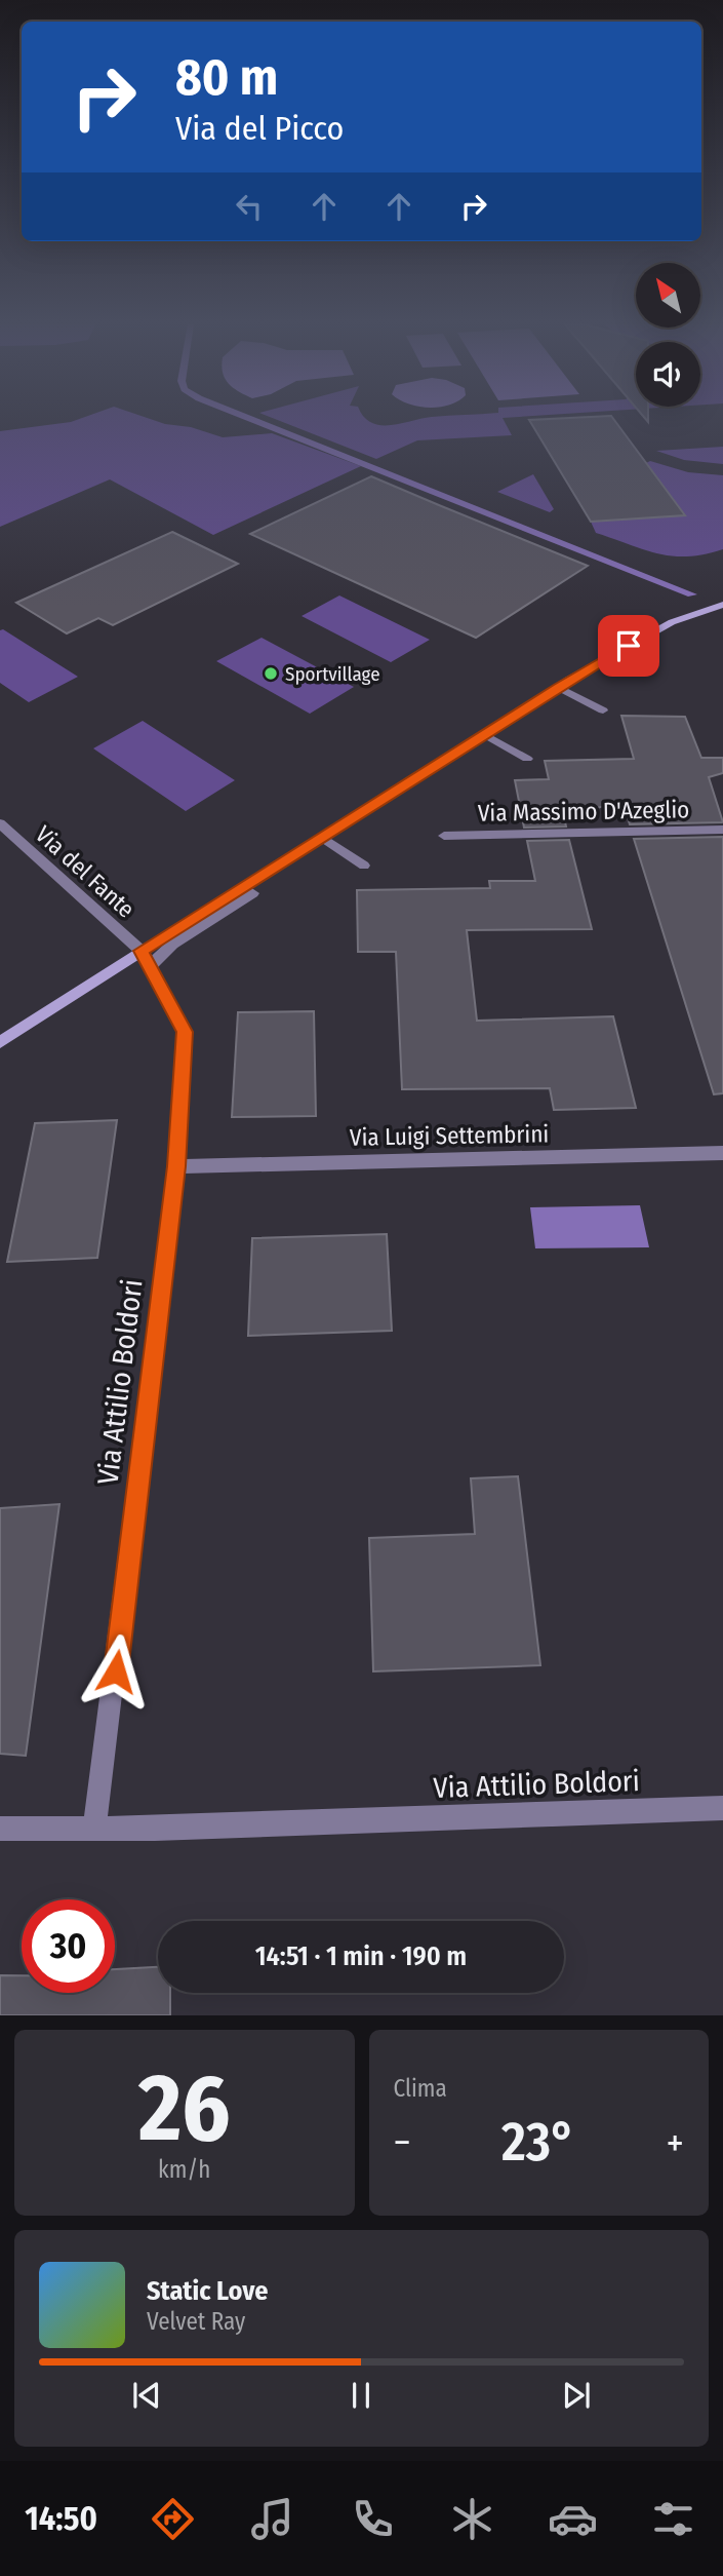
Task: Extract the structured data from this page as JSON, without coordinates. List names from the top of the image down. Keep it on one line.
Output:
{"streets":{"street":["Via Massimo D'Azeglio","Via del Fante","Via Luigi Settembrini","Via Attilio Boldori"]},"crossings":[["Via del Fante","Via Attilio Boldori"],["Via Luigi Settembrini","Via Attilio Boldori"]],"places":["Sportvillage"],"north":"top left","page":{"turn":["80 m","Via del Picco"],"limit":"30","trip":"14:51 · 1 min · 190 m","tile":[["26","km/h"],"Clima"],"heat":["−","23°","+"],"song":["Static Love","Velvet Ray"],"tabs":"14:50"}}
